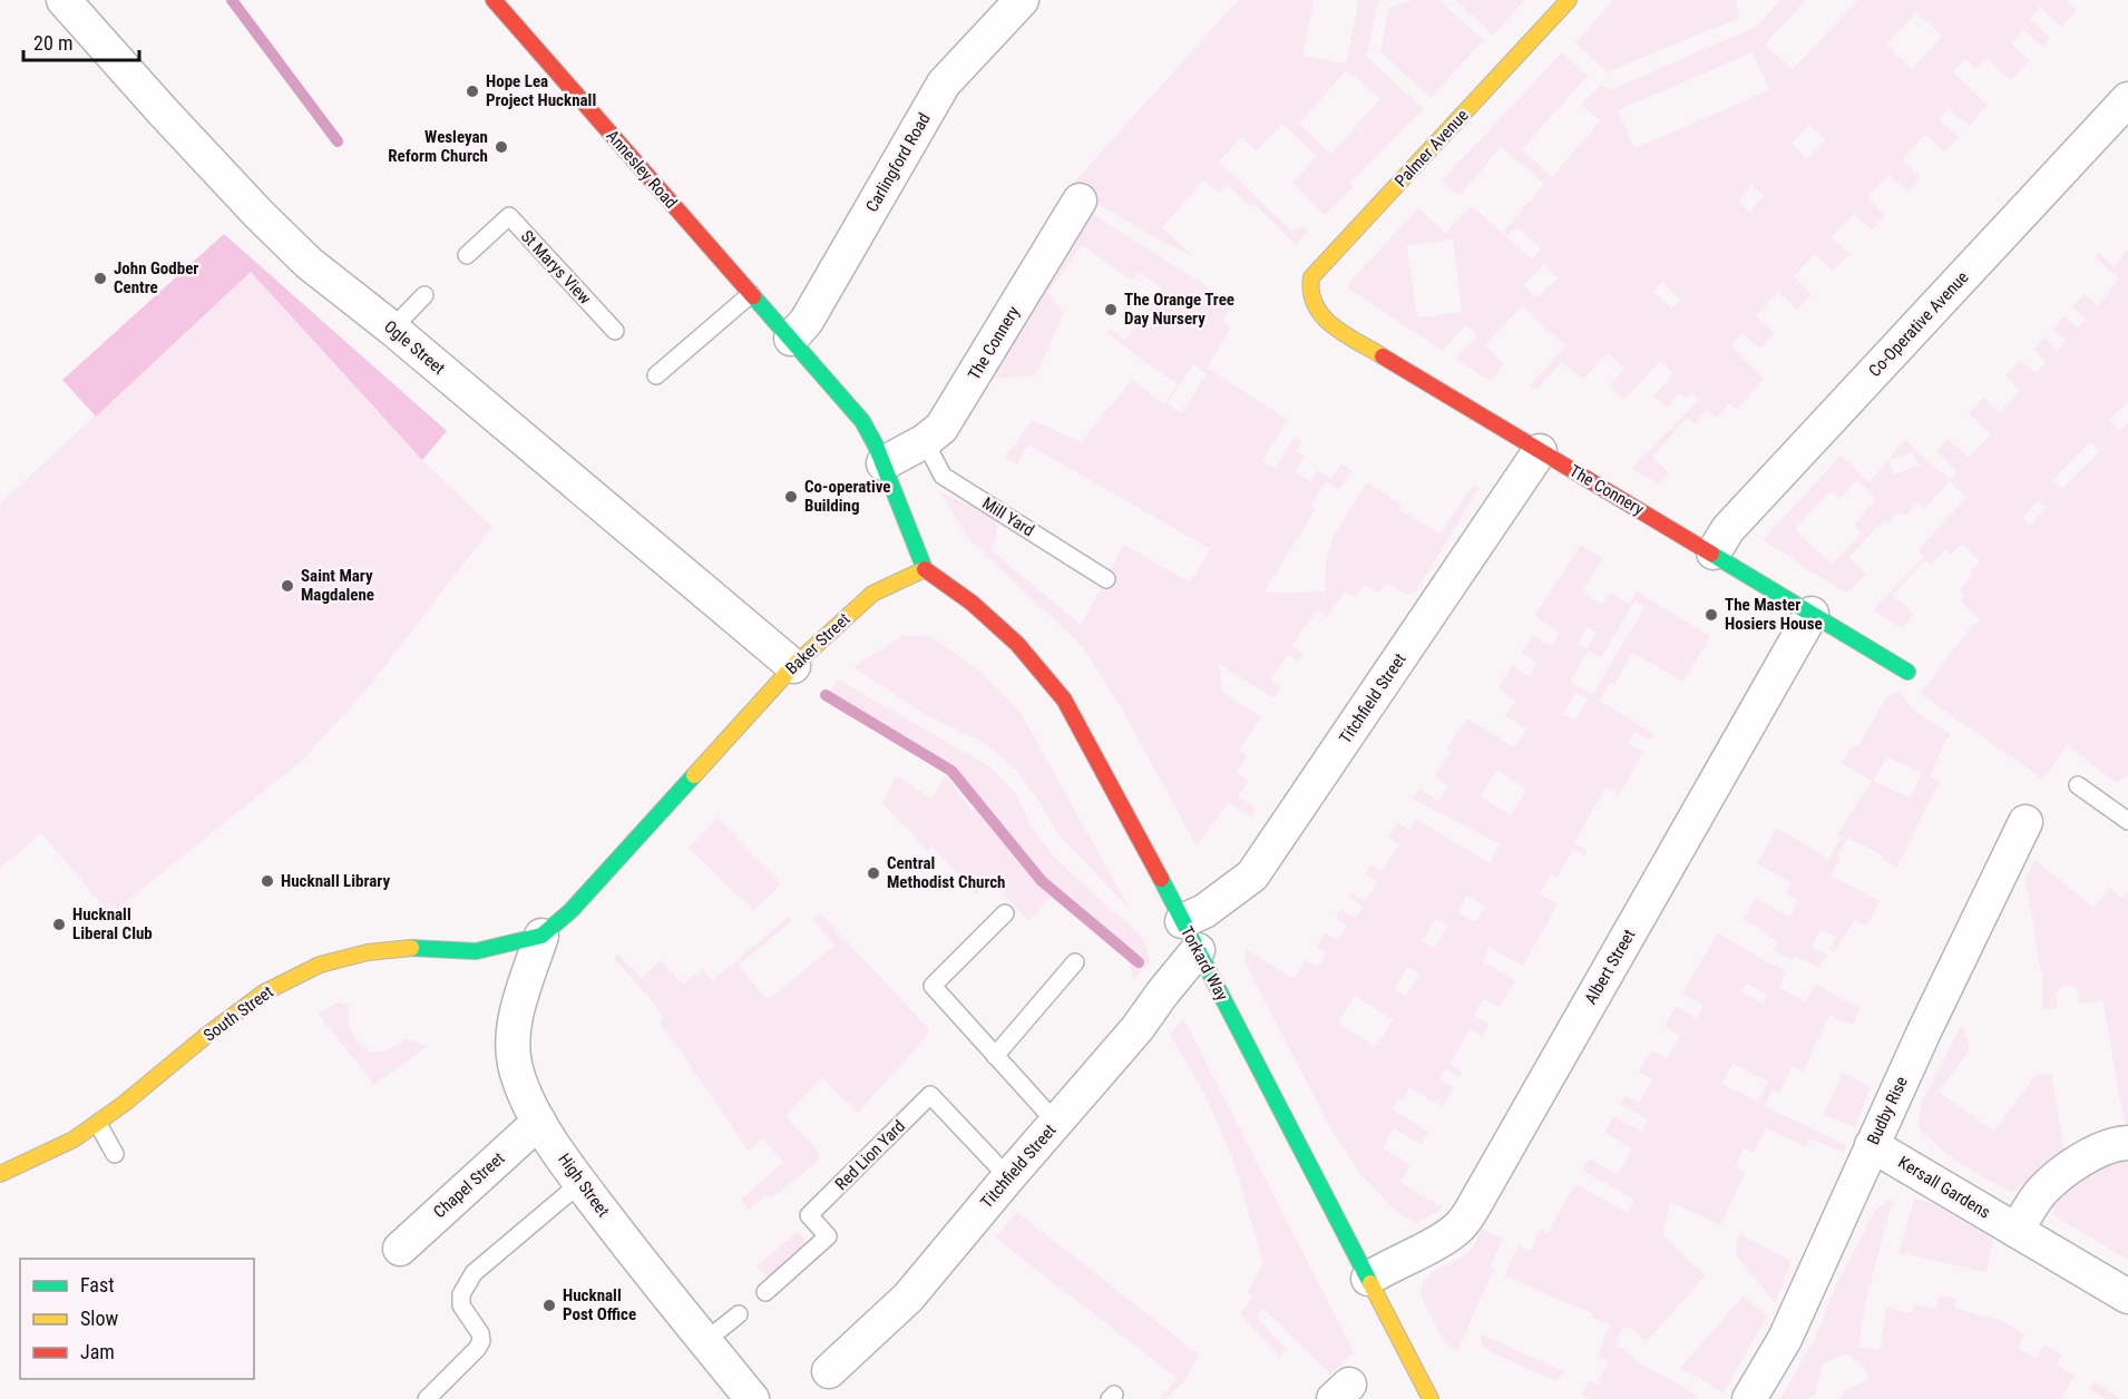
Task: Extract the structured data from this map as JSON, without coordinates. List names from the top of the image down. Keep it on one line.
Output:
{"streets":{"street":["Palmer Avenue","Carlingford Road","Annesley Road","Co-Operative Avenue","The Connery","Ogle Street","Baker Street","Titchfield Street","Torkard Way","Albert Street","South Street","Budby Rise","Chapel Street","High Street","Kersall Gardens"],"lane":["St Marys View","Mill Yard","Red Lion Yard"]},"crossings":[["Palmer Avenue","The Connery"],["Carlingford Road","Annesley Road"],["Co-Operative Avenue","The Connery"],["The Connery","Mill Yard"],["The Connery","Titchfield Street"],["The Connery","Albert Street"],["Ogle Street","Baker Street"],["Baker Street","Torkard Way"],["Baker Street","South Street"],["Baker Street","High Street"],["Titchfield Street","Torkard Way"],["Titchfield Street","Red Lion Yard"],["Torkard Way","Albert Street"],["South Street","High Street"],["Budby Rise","Kersall Gardens"],["Chapel Street","High Street"]],"places":["Hope Lea Project Hucknall","Wesleyan Reform Church","John Godber Centre","The Orange Tree Day Nursery","Co-operative Building","Saint Mary Magdalene","The Master Hosiers House","Central Methodist Church","Hucknall Library","Hucknall Liberal Club","Hucknall Post Office"],"legend":["Fast","Slow","Jam"],"scale_bar":"20 m"}
